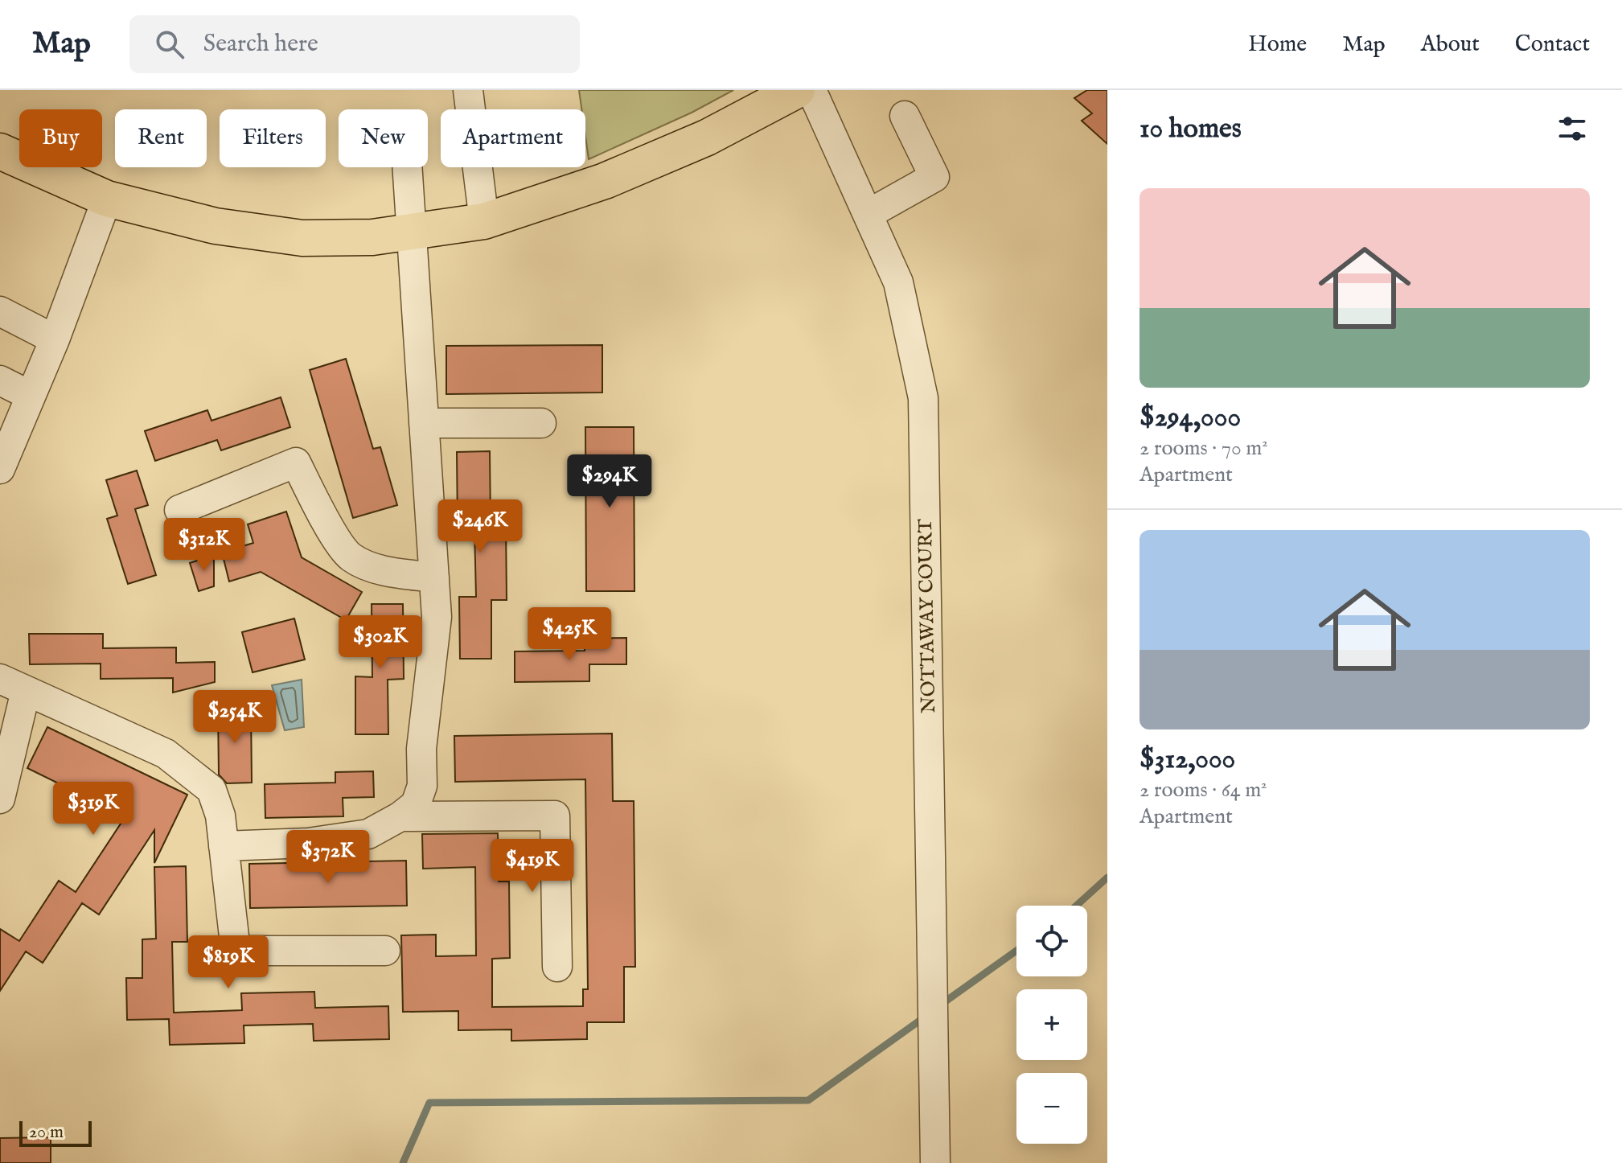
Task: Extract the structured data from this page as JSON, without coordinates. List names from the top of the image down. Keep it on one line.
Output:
{"streets":{"street":["NOTTAWAY COURT"]},"scale_bar":"20 m","page":{"header":"Map","search":"Search here","nav":["Home","Map","About","Contact"],"heading":"10 homes","chip":["Buy","Rent","Filters","New","Apartment"],"list":[{"name":"$294,000","note":"2 rooms · 70 m² · Apartment"},{"name":"$312,000","note":"2 rooms · 64 m² · Apartment"}],"price":["$294K","$246K","$312K","$425K","$302K","$254K","$319K","$372K","$419K","$819K"],"map_buttons":["+","−"],"scale":"20 m"}}
